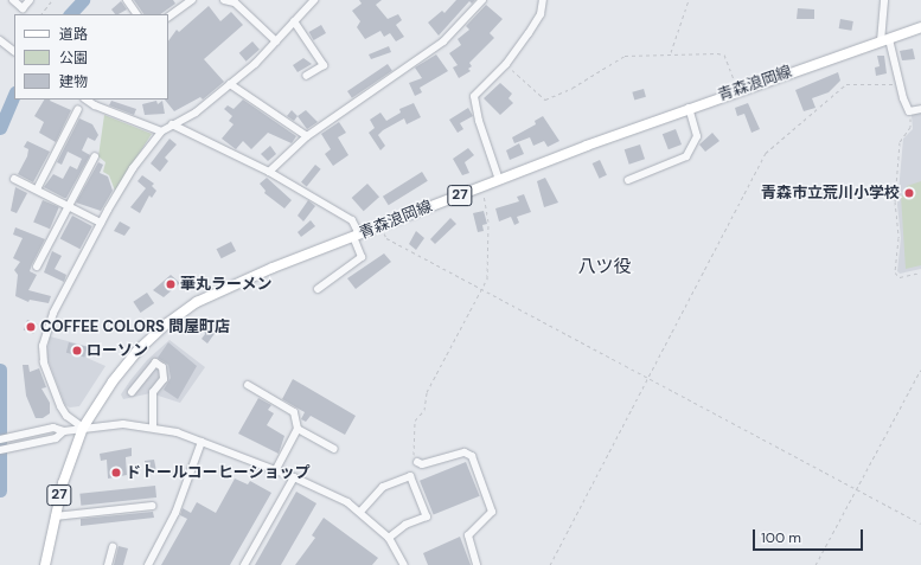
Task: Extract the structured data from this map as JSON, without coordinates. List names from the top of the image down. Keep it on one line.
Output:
{"streets":{"main road":["青森浪岡線","27"]},"districts":["八ツ役"],"places":["青森市立荒川小学校","華丸ラーメン","COFFEE COLORS 問屋町店","ローソン","ドトールコーヒーショップ"],"legend":["道路","公園","建物"],"scale_bar":"100 m"}
